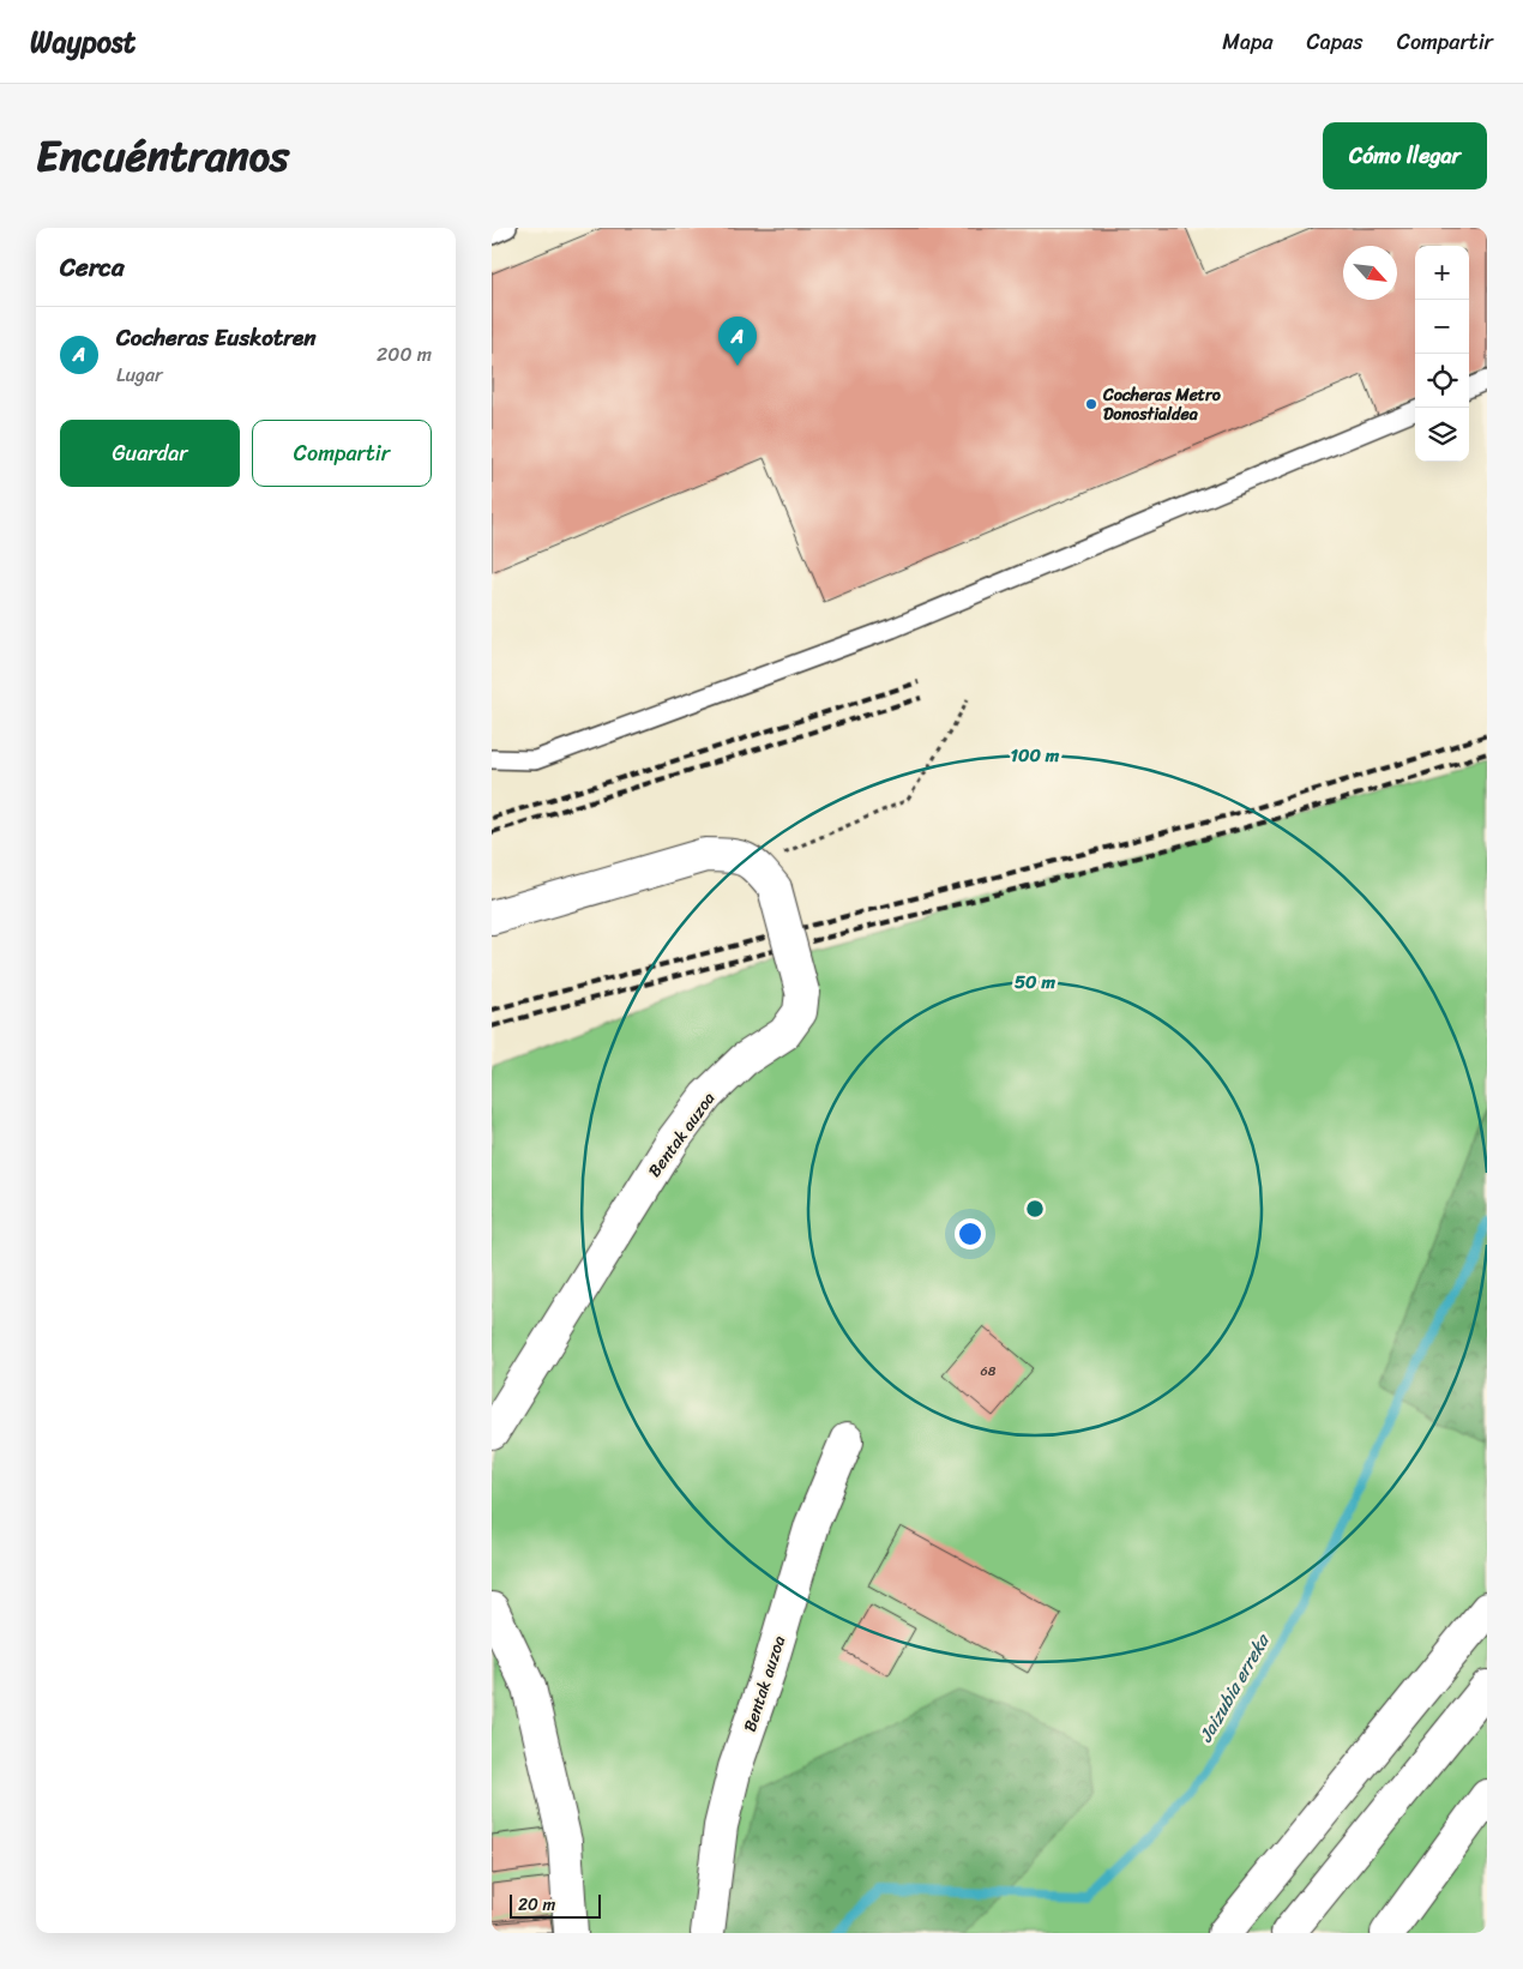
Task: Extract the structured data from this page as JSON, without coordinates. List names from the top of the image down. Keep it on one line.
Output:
{"streets":{"street":["Bentak auzoa"]},"water":["Jaizubia erreka"],"places":["Cocheras Metro Donostialdea"],"house_numbers":["68"],"scale_bar":"20 m","north":"bottom right","page":{"header":"Waypost","nav":["Mapa","Capas","Compartir"],"title":"Encuéntranos","buttons":["Cómo llegar",["Guardar","Compartir"]],"heading":"Cerca","map_buttons":["+","−"],"list":[{"mark":"A","name":"Cocheras Euskotren","note":"Lugar","value":"200 m"}],"pins":"A","scale":"20 m"},"rings":["100 m","50 m"]}
